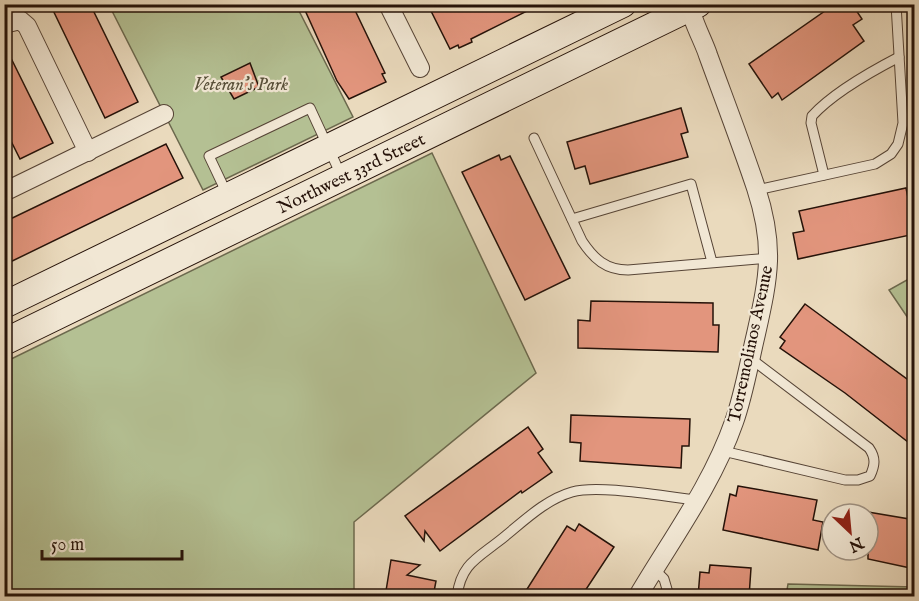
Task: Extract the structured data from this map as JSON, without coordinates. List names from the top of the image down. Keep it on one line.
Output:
{"streets":{"street":["Northwest 33rd Street","Torremolinos Avenue"]},"crossings":[["Northwest 33rd Street","Torremolinos Avenue"]],"parks":["Veteran's Park"],"scale_bar":"50 m","north":"bottom right"}
